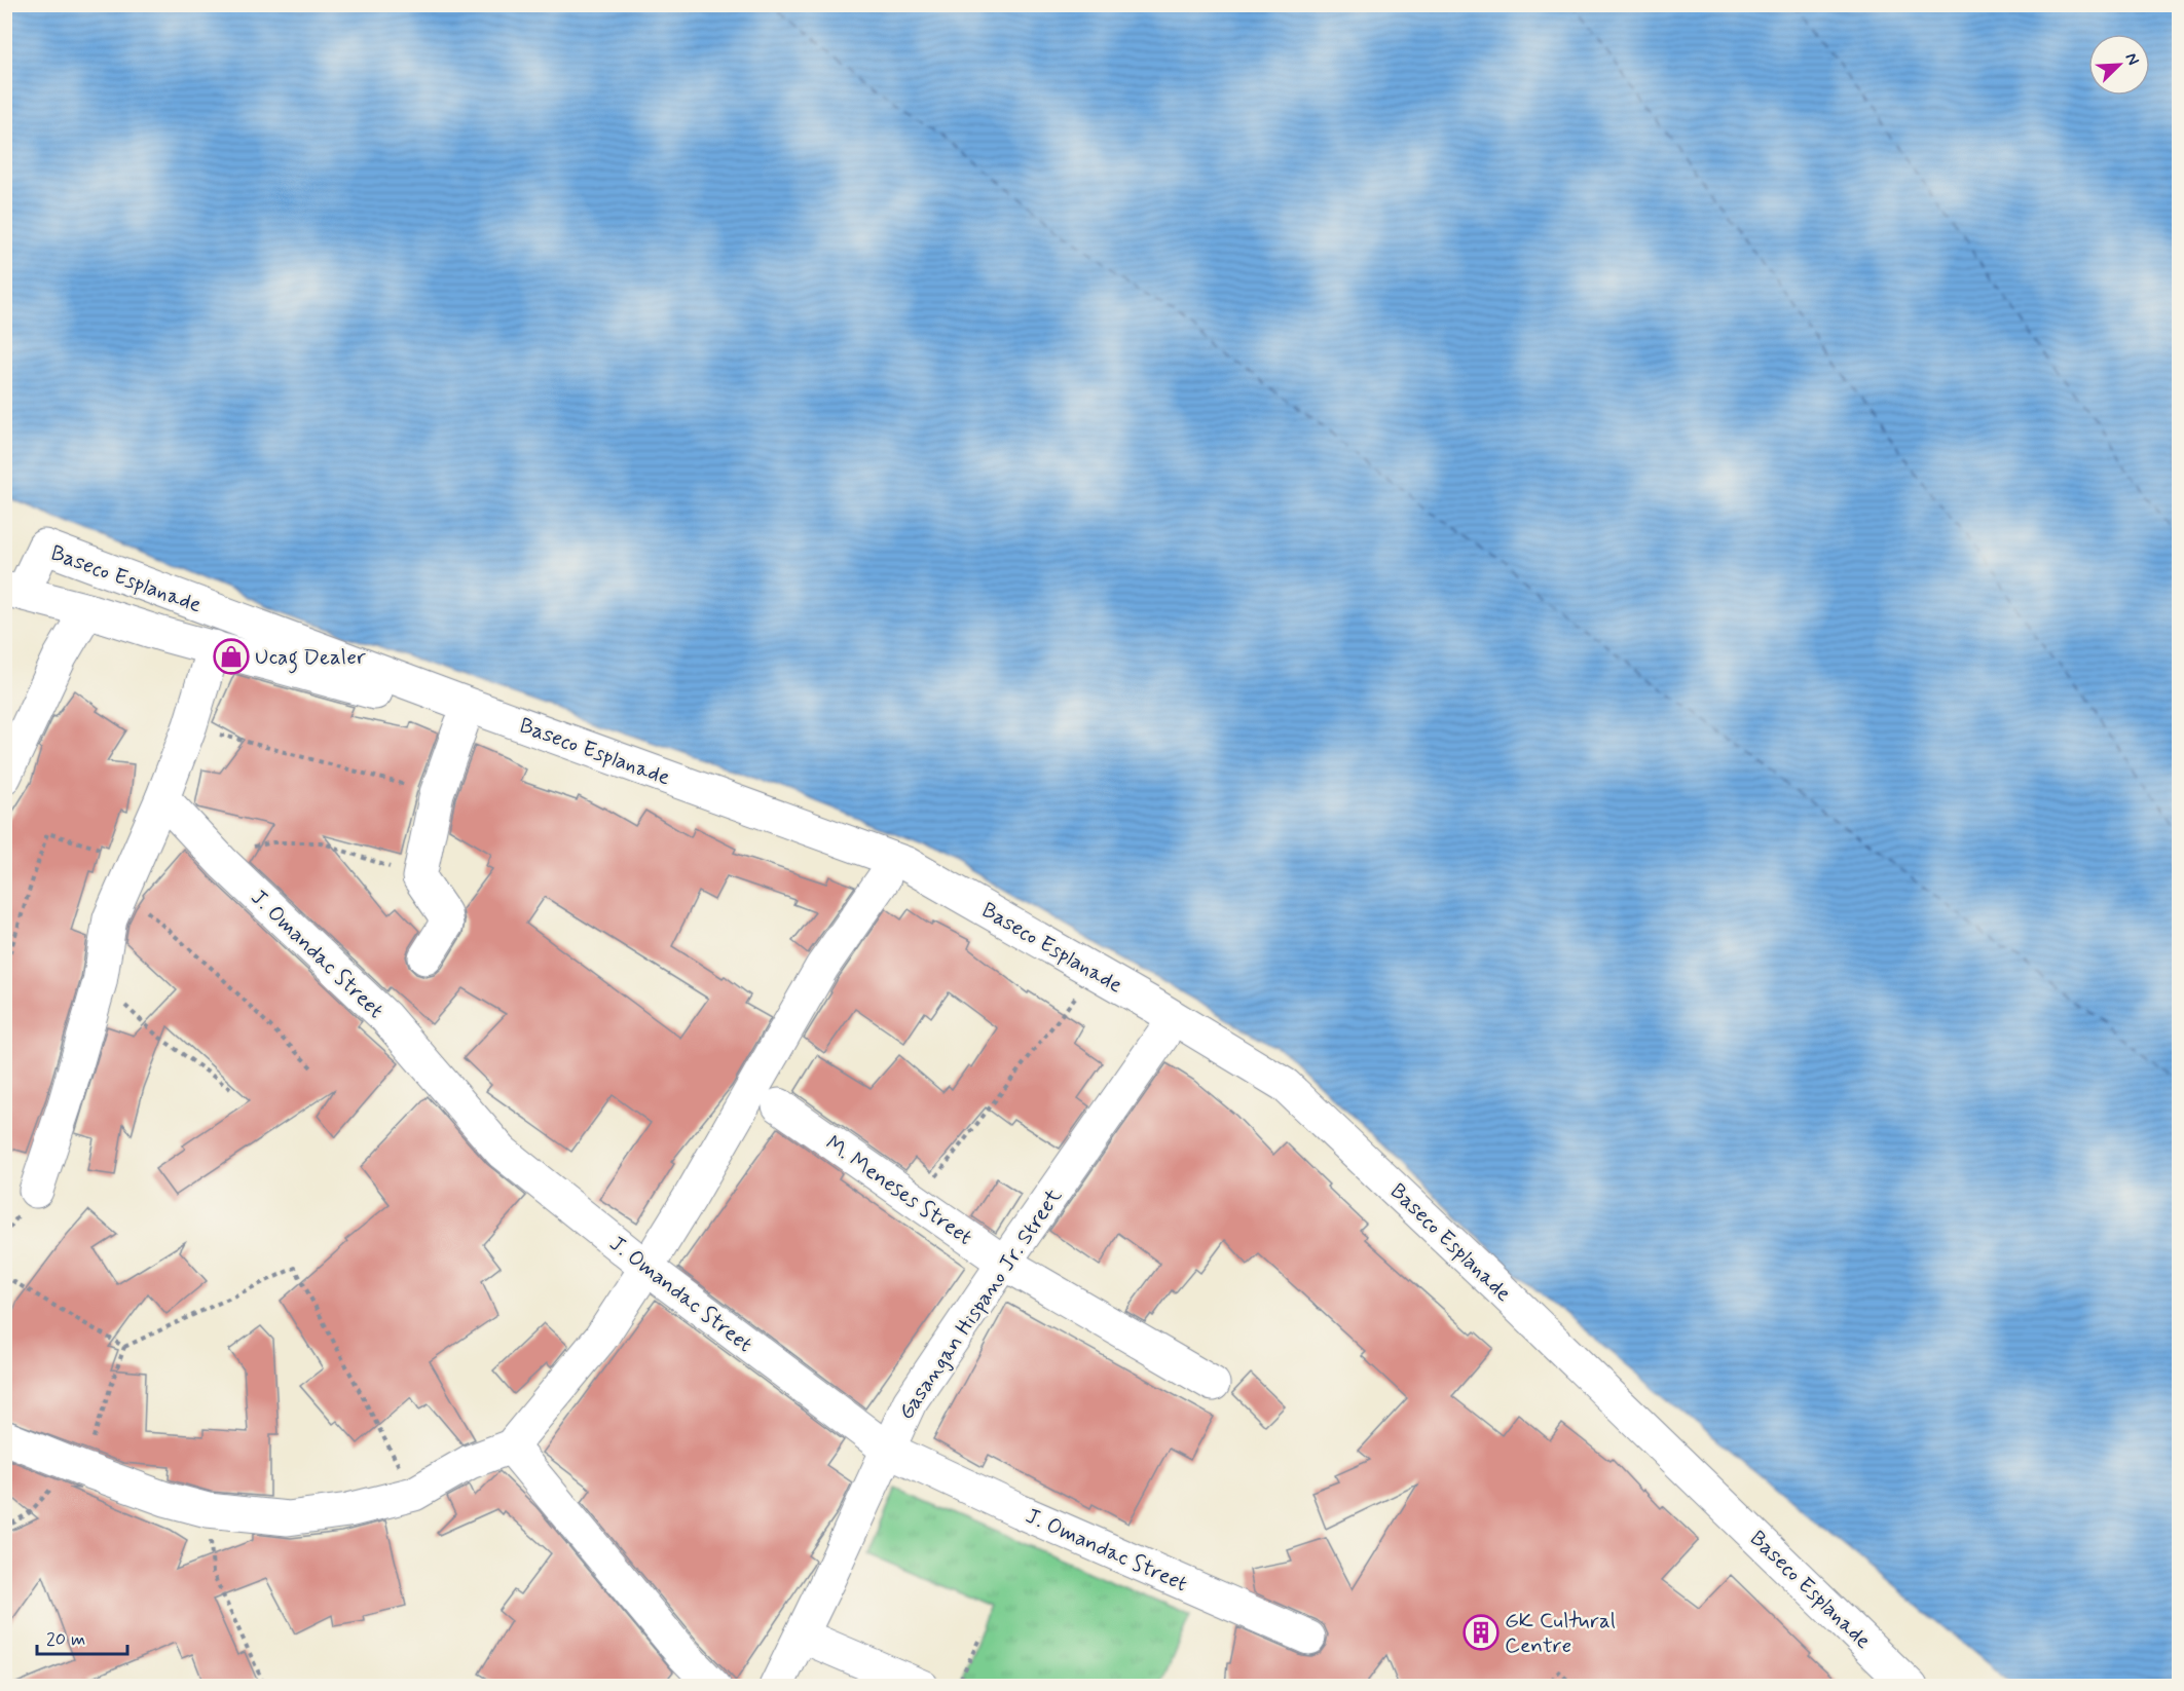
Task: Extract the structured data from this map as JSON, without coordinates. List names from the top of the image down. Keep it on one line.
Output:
{"streets":{"street":["Baseco Esplanade","J. Omandac Street","M. Meneses Street","Gasangan Hispano Jr. Street"]},"crossings":[["J. Omandac Street","Gasangan Hispano Jr. Street"],["M. Meneses Street","Gasangan Hispano Jr. Street"]],"places":{"shop":["Ucag Dealer"],"building":["GK Cultural Centre"]},"scale_bar":"20 m","north":"top right"}
